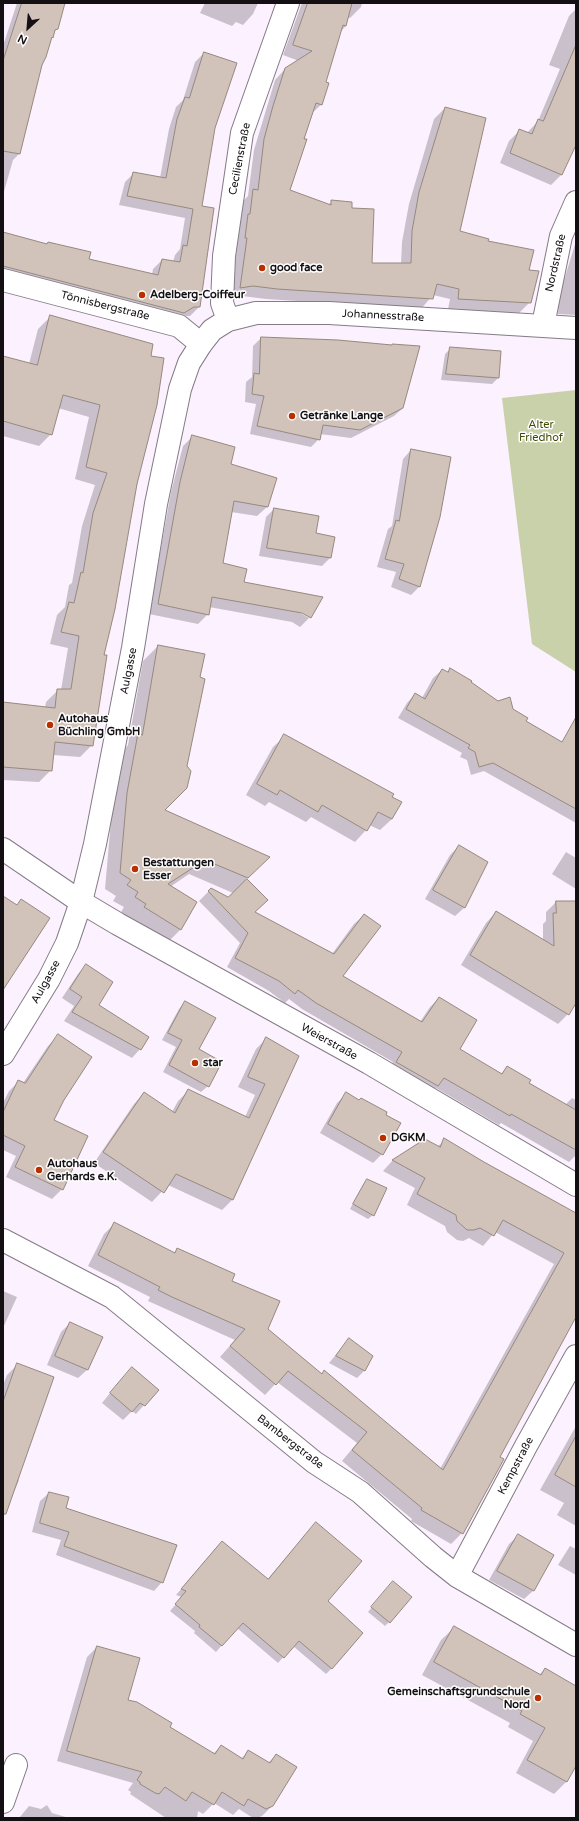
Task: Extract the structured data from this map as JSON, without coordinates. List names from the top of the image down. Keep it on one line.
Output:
{"streets":{"street":["Cecilienstraße","Nordstraße","Tönnisbergstraße","Johannesstraße","Aulgasse","Weierstraße","Bambergstraße","Kempstraße"]},"crossings":[["Cecilienstraße","Johannesstraße"],["Nordstraße","Johannesstraße"],["Tönnisbergstraße","Johannesstraße"],["Tönnisbergstraße","Aulgasse"],["Johannesstraße","Aulgasse"],["Aulgasse","Weierstraße"],["Bambergstraße","Kempstraße"]],"parks":["Alter Friedhof"],"places":["good face","Adelberg-Coiffeur","Getränke Lange","Autohaus Büchling GmbH","Bestattungen Esser","star","DGKM","Autohaus Gerhards e.K.","Gemeinschaftsgrundschule Nord"],"north":"bottom left"}
